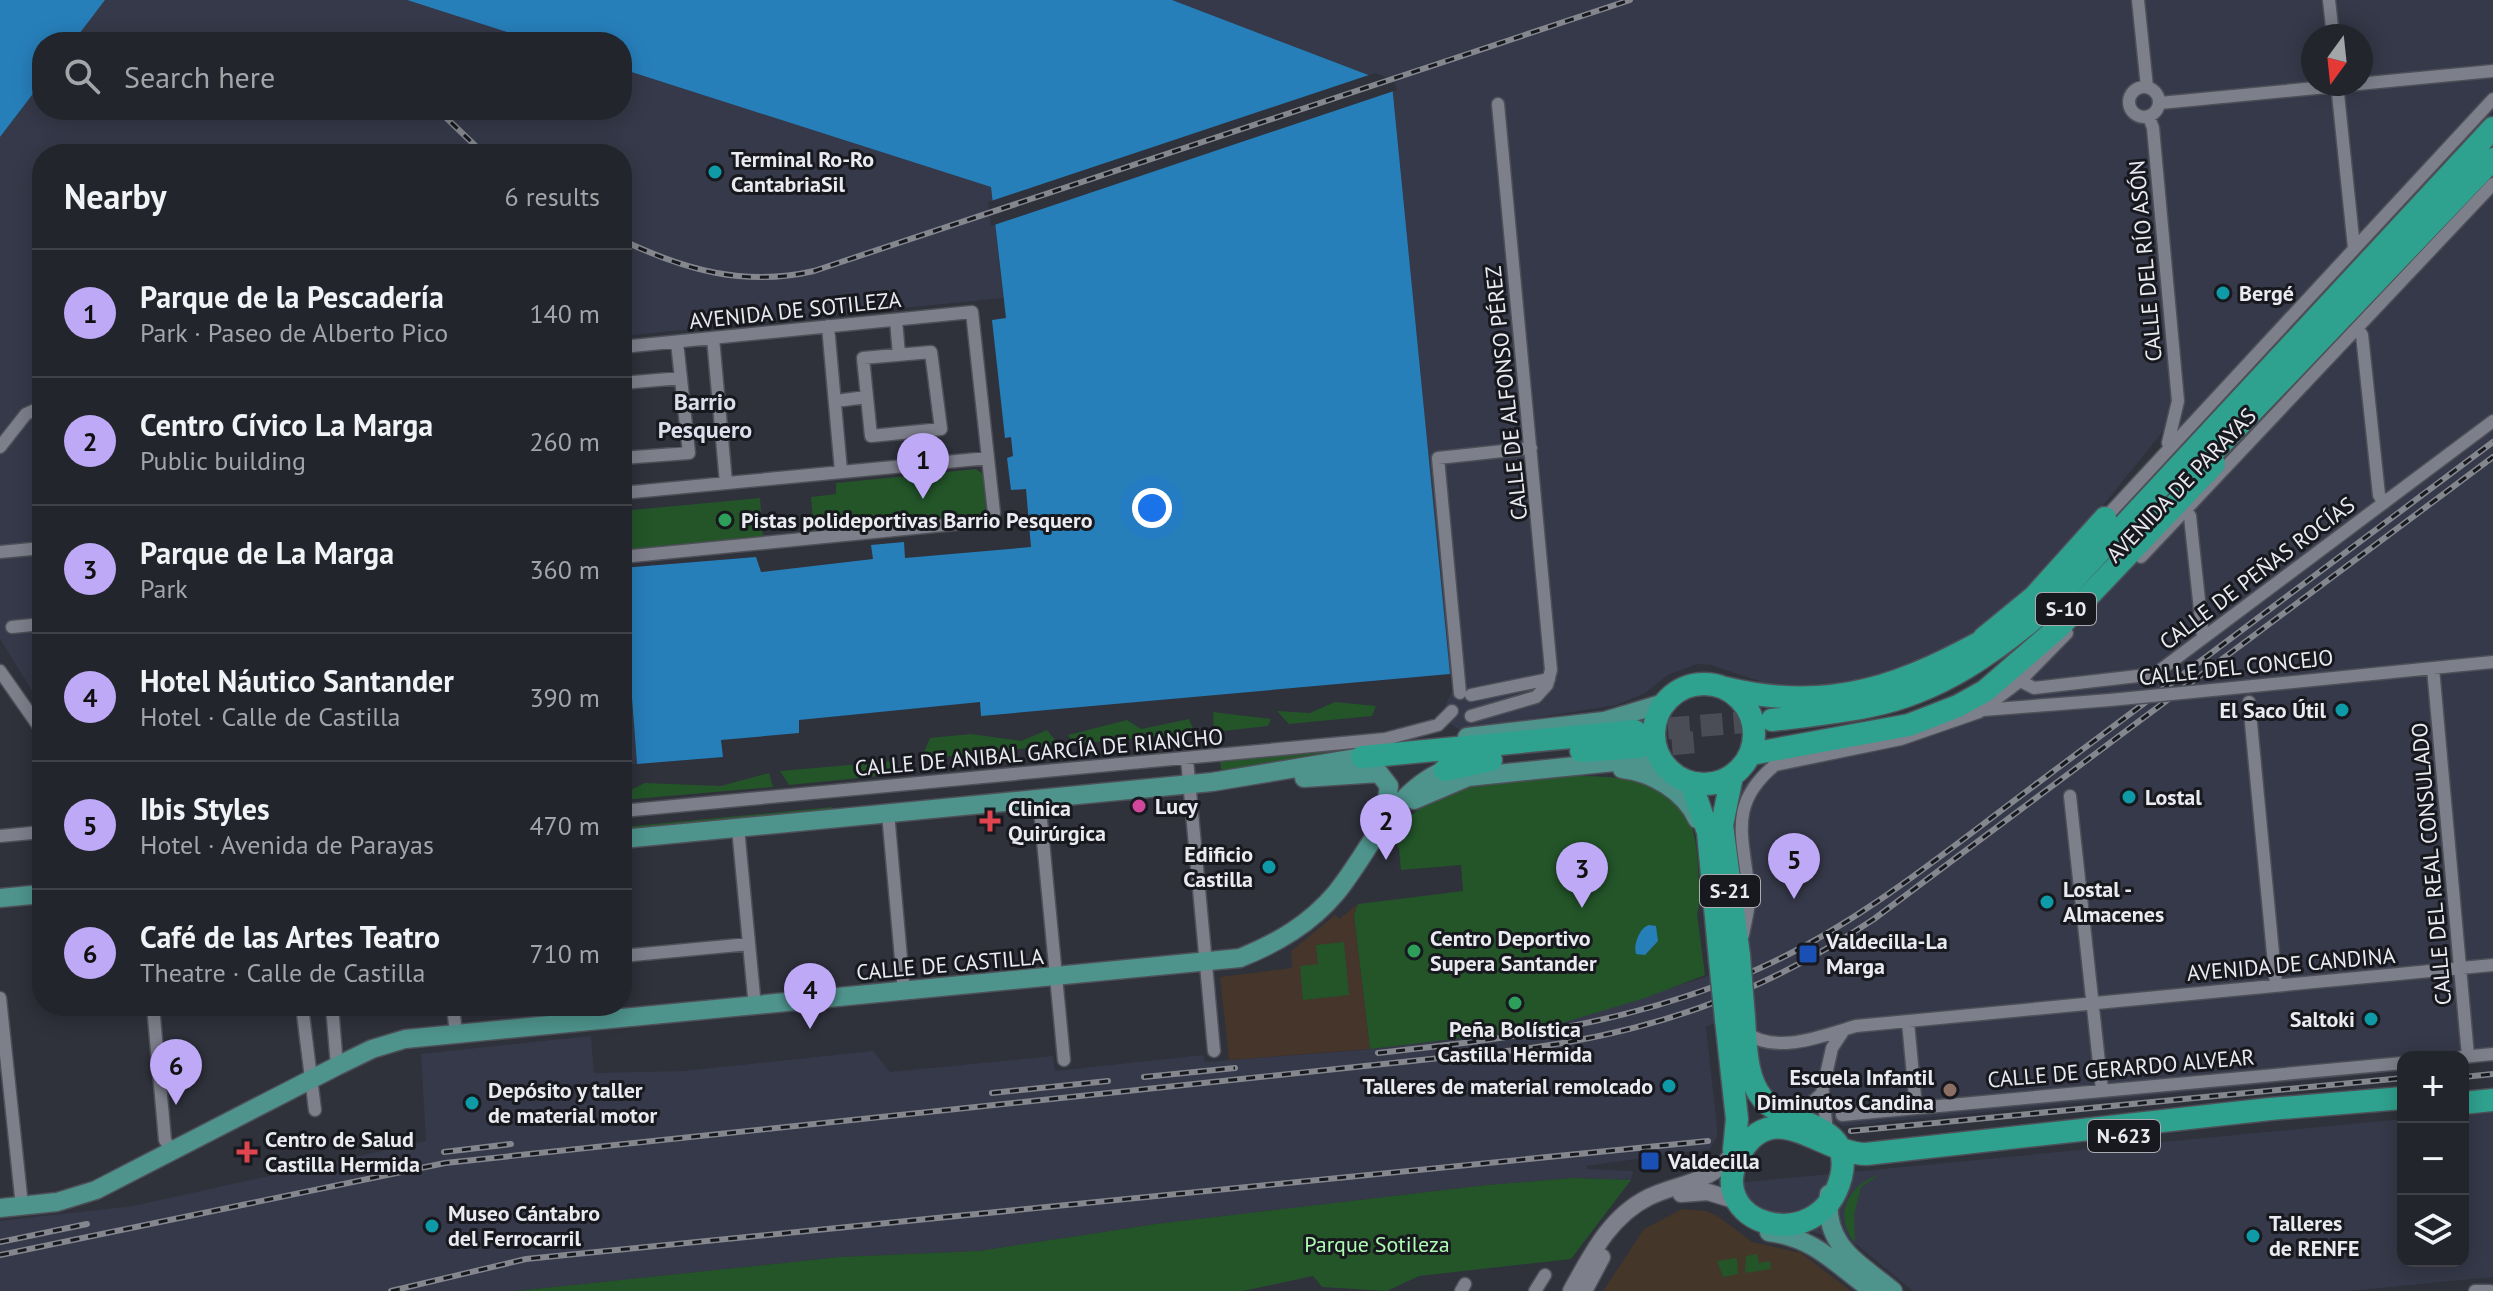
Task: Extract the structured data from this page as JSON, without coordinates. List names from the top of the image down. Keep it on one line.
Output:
{"streets":{"highway":["S-10","S-21","N-623"],"main road":["CALLE DE CASTILLA"],"street":["CALLE DEL RÍO ASÓN","AVENIDA DE SOTILEZA","CALLE DE ALFONSO PÉREZ","AVENIDA DE PARAYAS","CALLE DE PEÑAS ROCÍAS","CALLE DEL CONCEJO","CALLE DE ANIBAL GARCÍA DE RIANCHO","CALLE DEL REAL CONSULADO","AVENIDA DE CANDINA","CALLE DE GERARDO ALVEAR"]},"crossings":[["CALLE DEL RÍO ASÓN","AVENIDA DE PARAYAS"],["AVENIDA DE PARAYAS","CALLE DE PEÑAS ROCÍAS"],["AVENIDA DE PARAYAS","CALLE DEL CONCEJO"],["AVENIDA DE PARAYAS","S-21"],["CALLE DEL CONCEJO","CALLE DEL REAL CONSULADO"],["CALLE DEL REAL CONSULADO","AVENIDA DE CANDINA"],["S-21","AVENIDA DE CANDINA"],["S-21","N-623"]],"districts":["Barrio Pesquero"],"parks":["Parque Sotileza"],"places":{"other":["Terminal Ro-Ro CantabriaSil","Bergé","Pistas polideportivas Barrio Pesquero","El Saco Útil","Lostal","Lucy","Edificio Castilla","Lostal - Almacenes","Centro Deportivo Supera Santander","Peña Bolística Castilla Hermida","Saltoki","Talleres de material remolcado","Escuela Infantil Diminutos Candina","Depósito y taller de material motor","Museo Cántabro del Ferrocarril","Talleres de RENFE"],"health":["Clinica Quirúrgica","Centro de Salud Castilla Hermida"],"transit":["Valdecilla-La Marga","Valdecilla"]},"north":"bottom","page":{"search":"Search here","heading":["Nearby","6 results"],"list":[{"mark":"1","name":"Parque de la Pescadería","note":"Park · Paseo de Alberto Pico","value":"140 m"},{"mark":"2","name":"Centro Cívico La Marga","note":"Public building","value":"260 m"},{"mark":"3","name":"Parque de La Marga","note":"Park","value":"360 m"},{"mark":"4","name":"Hotel Náutico Santander","note":"Hotel · Calle de Castilla","value":"390 m"},{"mark":"5","name":"Ibis Styles","note":"Hotel · Avenida de Parayas","value":"470 m"},{"mark":"6","name":"Café de las Artes Teatro","note":"Theatre · Calle de Castilla","value":"710 m"}],"pins":["1","2","5","3","4","6"],"map_buttons":["+","−"]}}
